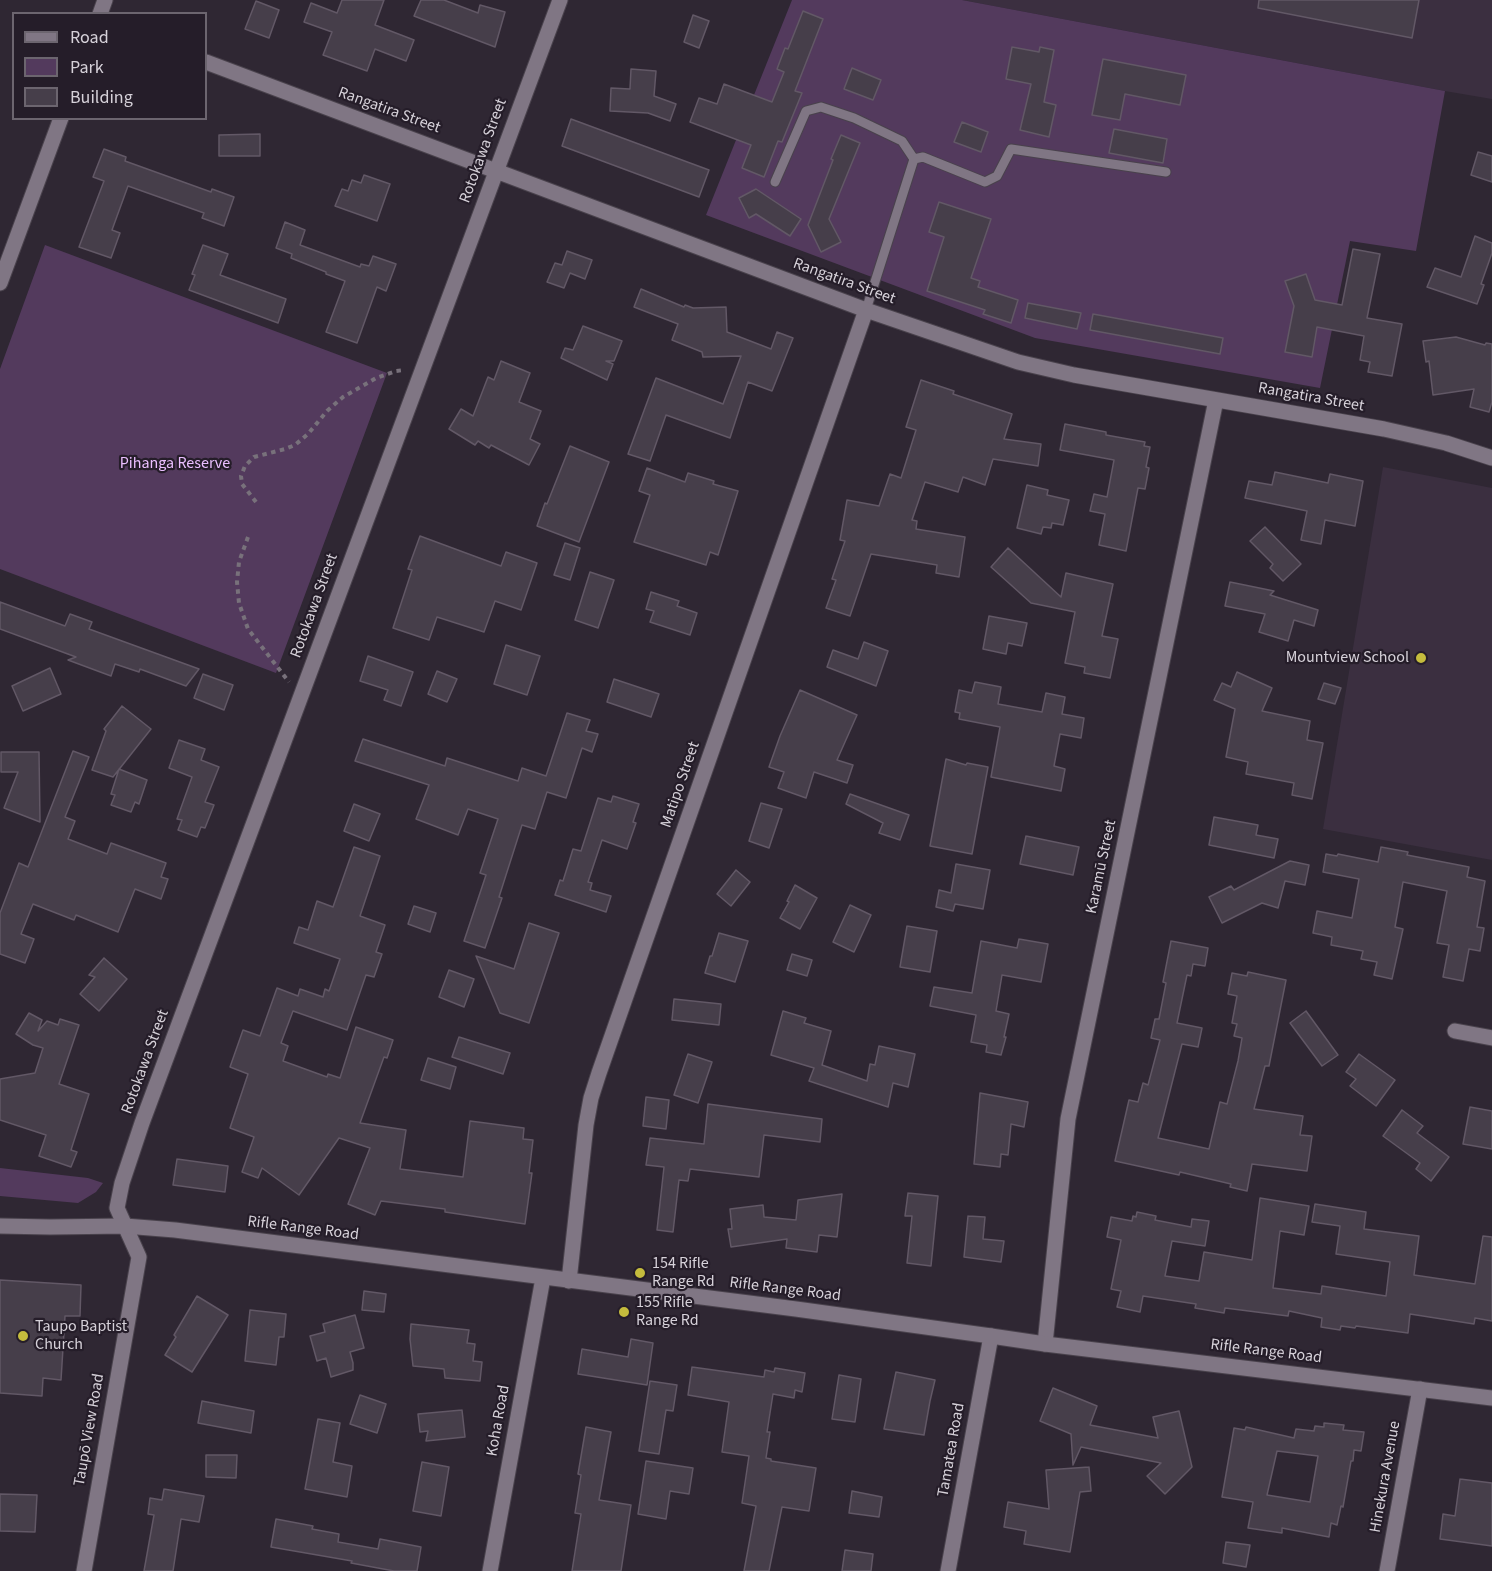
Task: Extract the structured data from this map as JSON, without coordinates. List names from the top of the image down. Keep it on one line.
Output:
{"streets":{"street":["Rangatira Street","Rotokawa Street","Matipo Street","Karamū Street","Rifle Range Road","Koha Road","Taupō View Road","Tamatea Road","Hinekura Avenue"]},"crossings":[["Rangatira Street","Rotokawa Street"],["Rangatira Street","Matipo Street"],["Rangatira Street","Karamū Street"],["Rotokawa Street","Rifle Range Road"],["Rotokawa Street","Taupō View Road"],["Matipo Street","Rifle Range Road"],["Karamū Street","Rifle Range Road"],["Rifle Range Road","Koha Road"],["Rifle Range Road","Taupō View Road"],["Rifle Range Road","Tamatea Road"],["Rifle Range Road","Hinekura Avenue"]],"parks":["Pihanga Reserve"],"places":["Mountview School","154 Rifle Range Rd","155 Rifle Range Rd","Taupo Baptist Church"],"legend":["Road","Park","Building"]}
